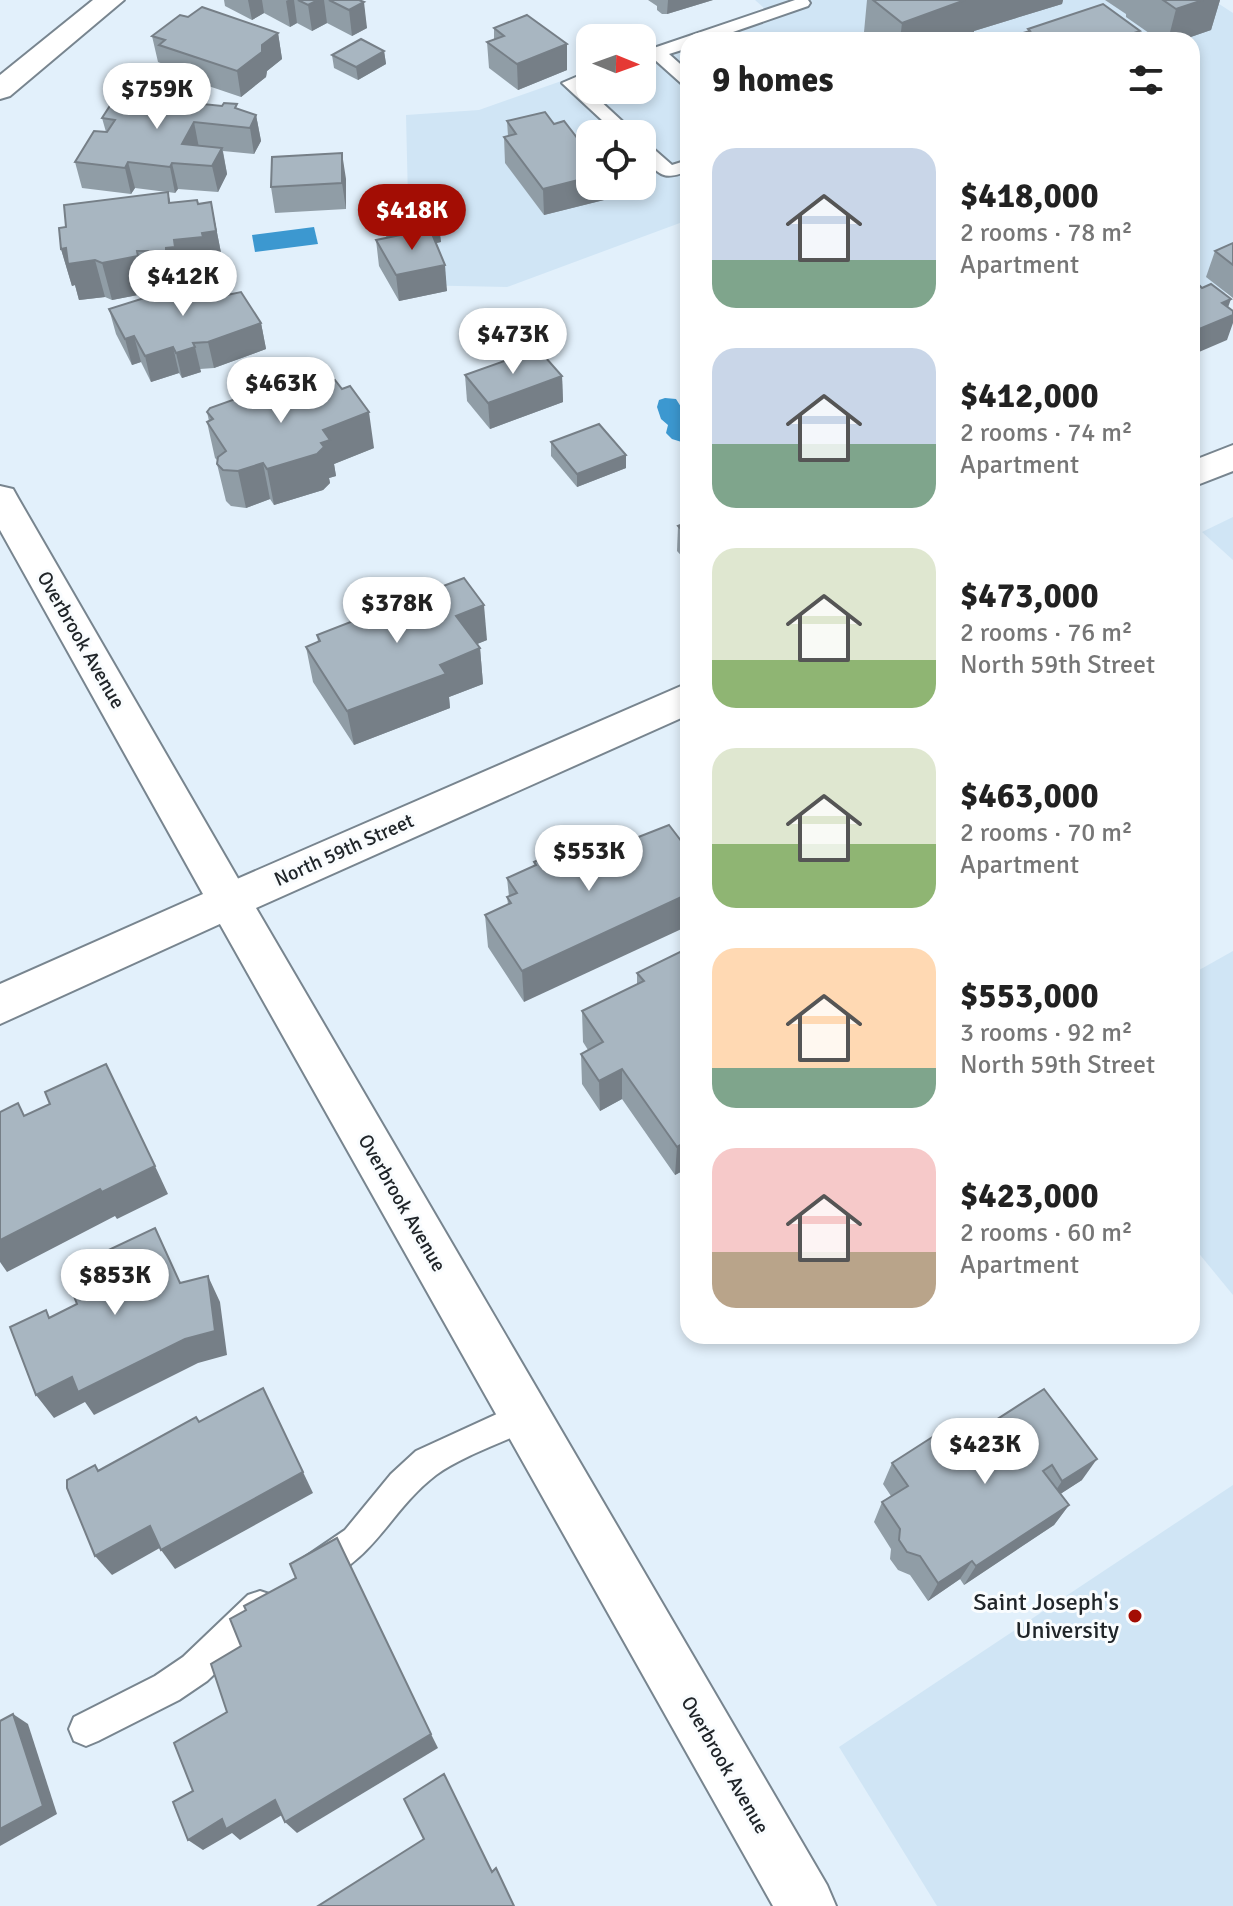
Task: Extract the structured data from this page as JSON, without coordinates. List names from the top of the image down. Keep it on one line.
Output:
{"streets":{"street":["Overbrook Avenue","North 59th Street"]},"crossings":[["Overbrook Avenue","North 59th Street"]],"places":["Saint Joseph's University"],"north":"right","page":{"heading":"9 homes","price":["$759K","$418K","$412K","$473K","$463K","$378K","$553K","$853K","$423K"],"list":[{"name":"$418,000","note":"2 rooms · 78 m² · Apartment"},{"name":"$412,000","note":"2 rooms · 74 m² · Apartment"},{"name":"$473,000","note":"2 rooms · 76 m² · North 59th Street"},{"name":"$463,000","note":"2 rooms · 70 m² · Apartment"},{"name":"$553,000","note":"3 rooms · 92 m² · North 59th Street"},{"name":"$423,000","note":"2 rooms · 60 m² · Apartment"}]}}
